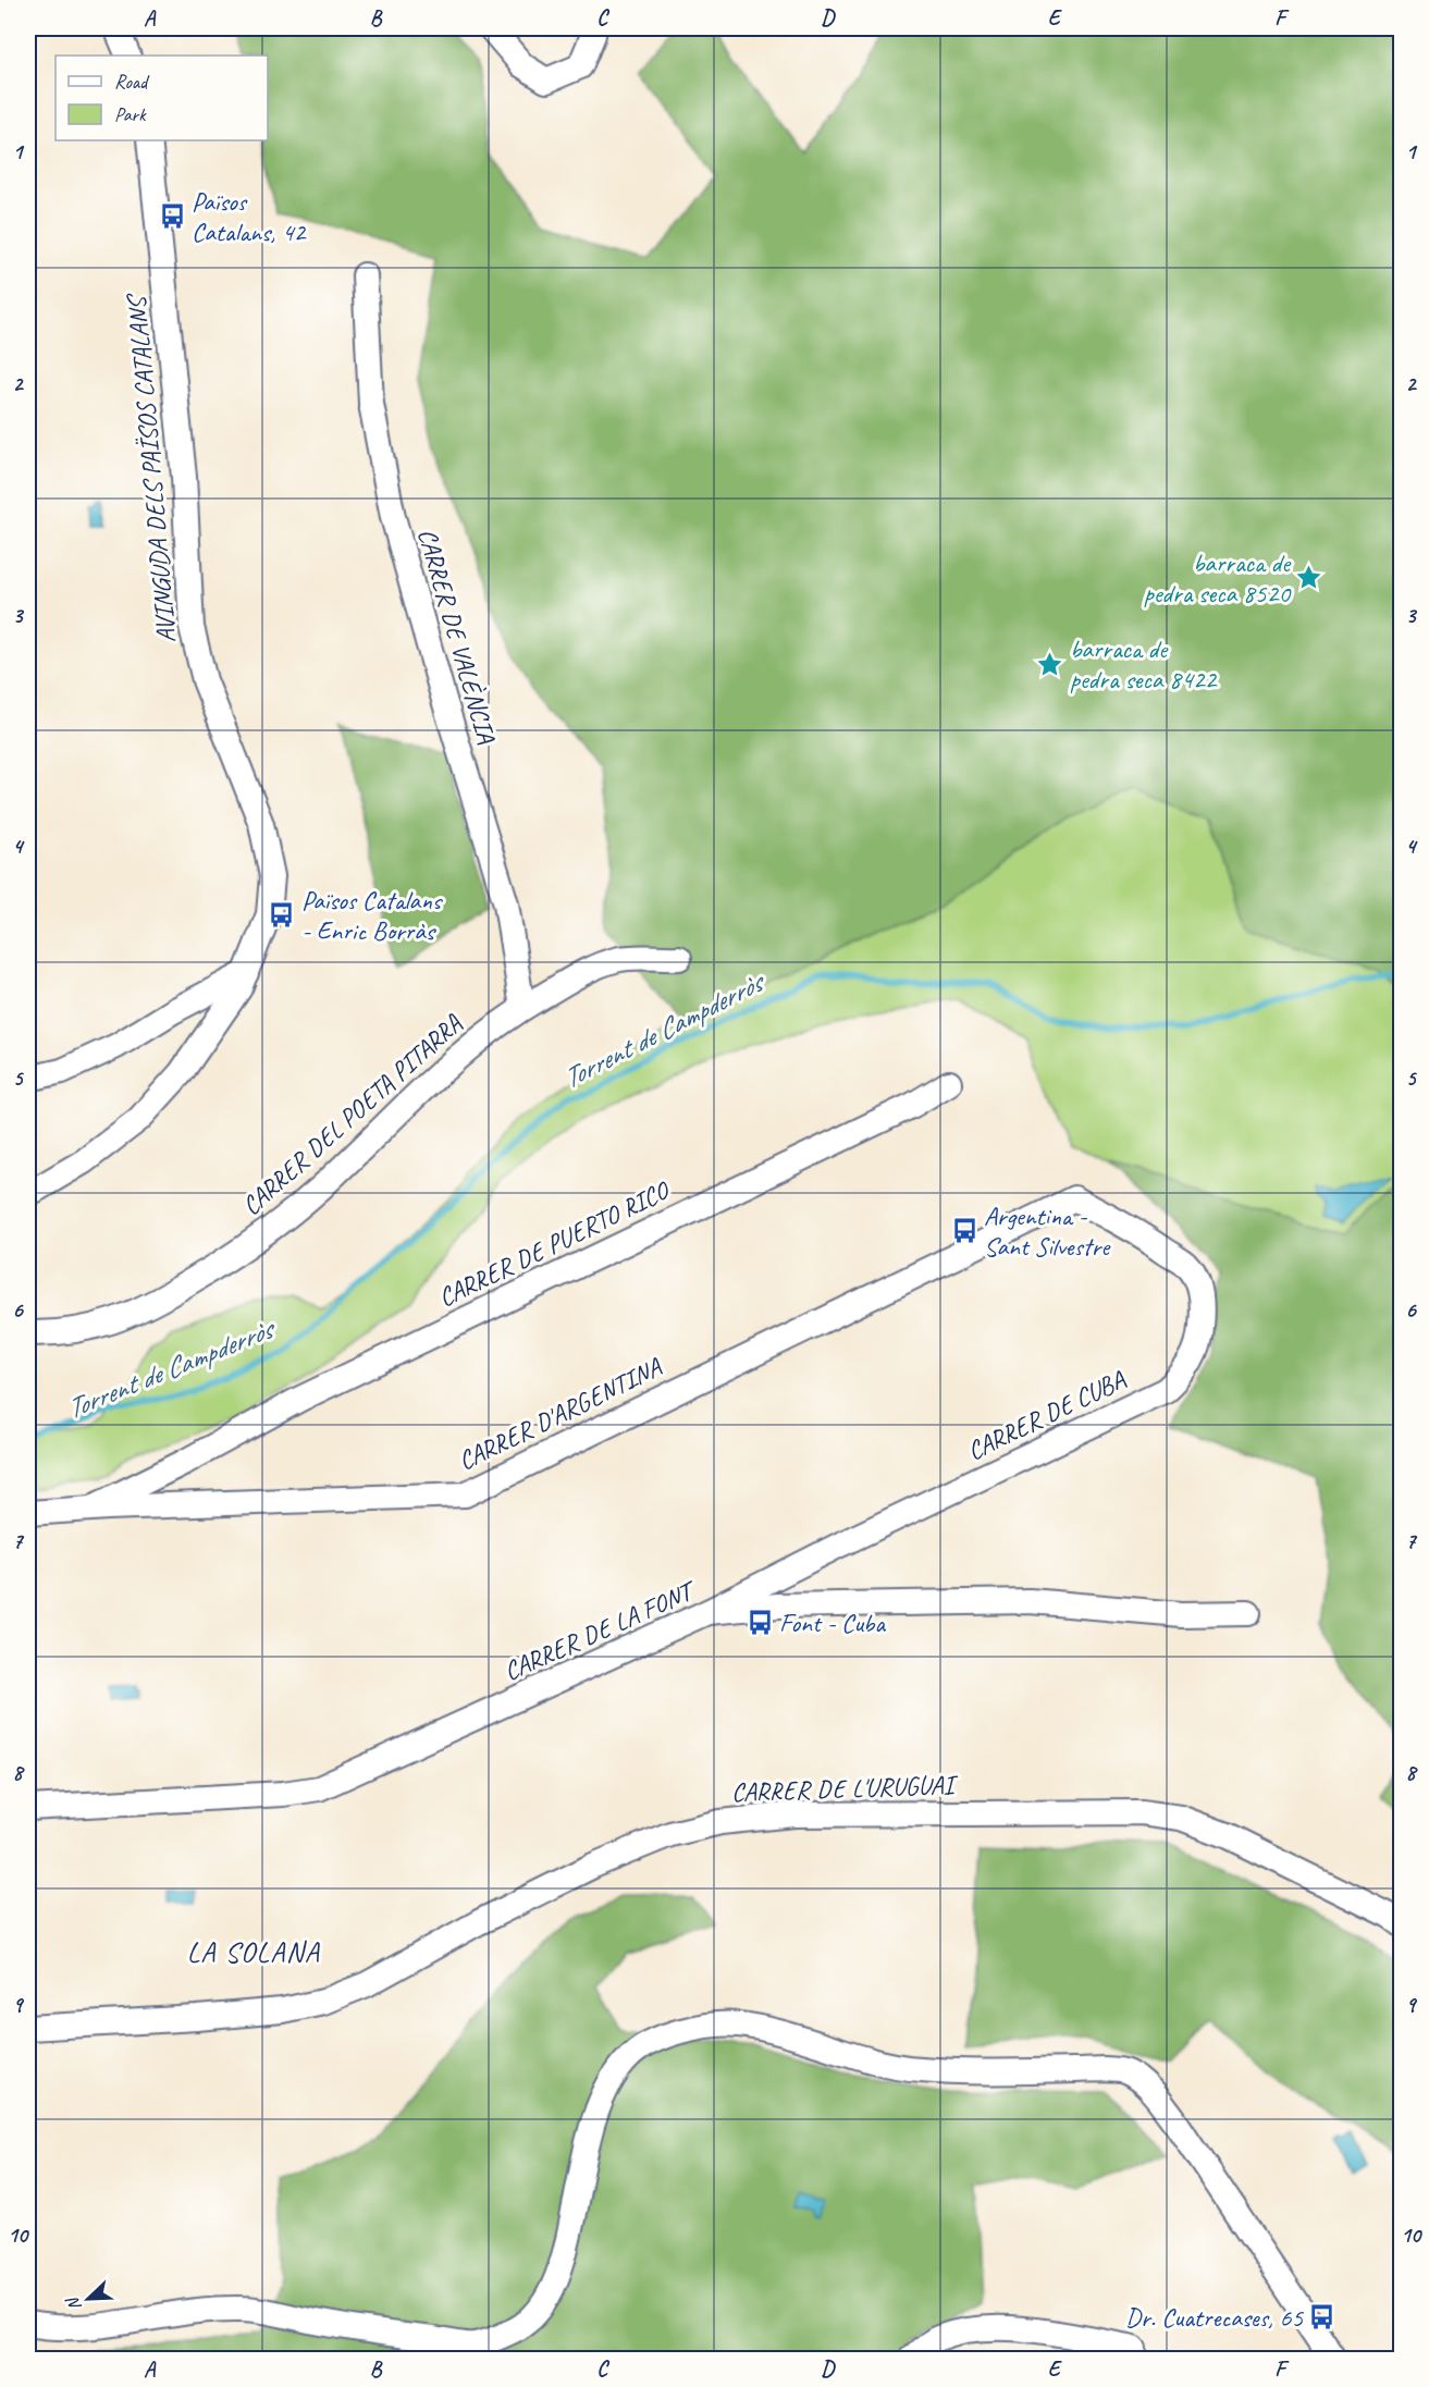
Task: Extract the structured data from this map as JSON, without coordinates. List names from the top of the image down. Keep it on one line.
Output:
{"streets":{"street":["AVINGUDA DELS PAÏSOS CATALANS","CARRER DE VALÈNCIA","CARRER DEL POETA PITARRA","CARRER DE PUERTO RICO","CARRER D'ARGENTINA","CARRER DE CUBA","CARRER DE LA FONT","CARRER DE L'URUGUAI"]},"crossings":[["CARRER DE VALÈNCIA","CARRER DEL POETA PITARRA"],["CARRER DE PUERTO RICO","CARRER D'ARGENTINA"],["CARRER D'ARGENTINA","CARRER DE CUBA"],["CARRER DE CUBA","CARRER DE LA FONT"]],"districts":["LA SOLANA"],"water":["Torrent de Campderròs"],"places":{"bus stop":["Països Catalans, 42","Països Catalans - Enric Borràs","Argentina - Sant Silvestre","Font - Cuba","Dr. Cuatrecases, 65"],"place":["barraca de pedra seca 8520","barraca de pedra seca 8422"]},"legend":["Road","Park"],"north":"bottom left","grid":{"columns":["A","B","C","D","E","F"],"rows":["1","2","3","4","5","6","7","8","9","10"]}}
